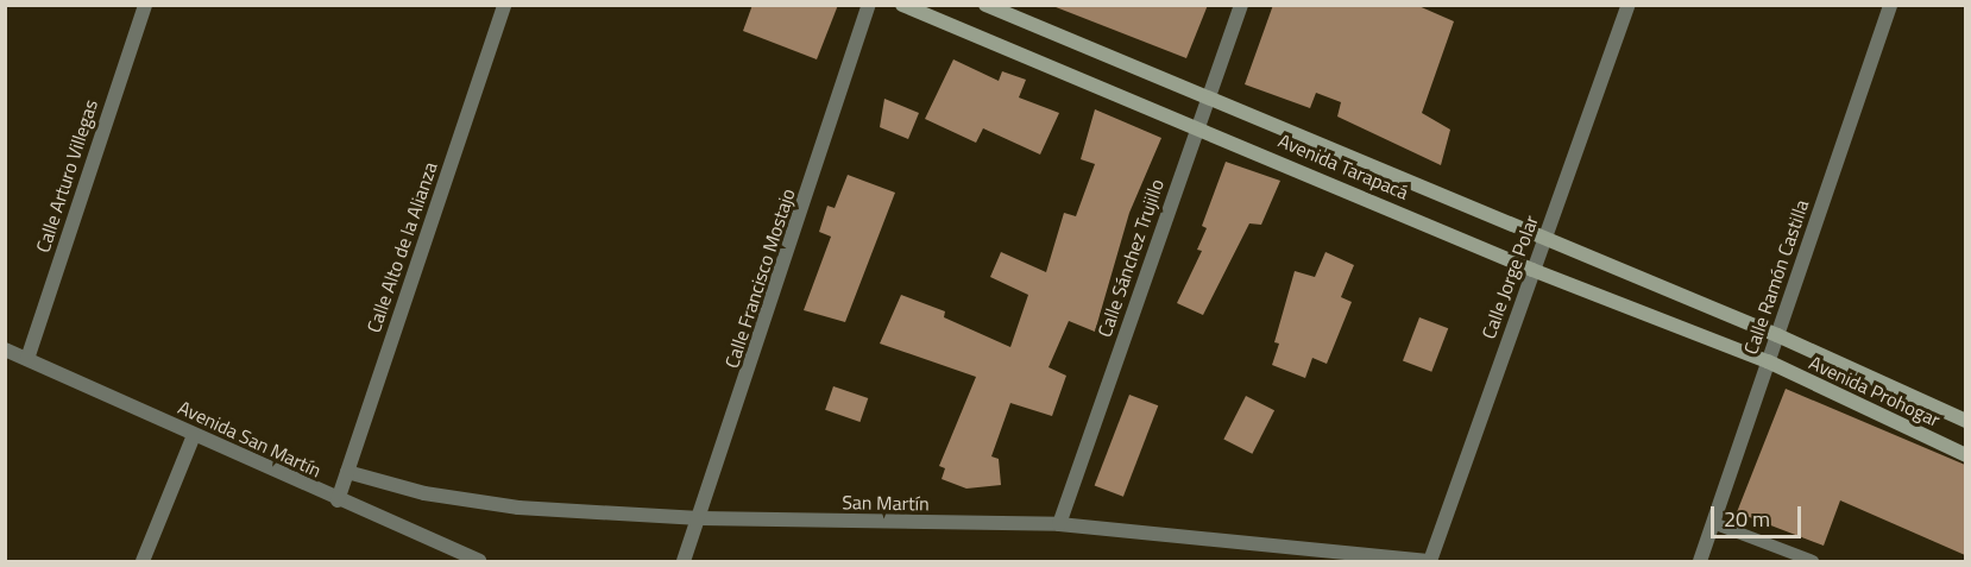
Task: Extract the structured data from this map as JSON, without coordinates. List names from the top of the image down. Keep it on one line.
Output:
{"streets":{"street":["Avenida Tarapacá","Calle Arturo Villegas","Calle Alto de la Alianza","Calle Sánchez Trujillo","Calle Jorge Polar","Calle Ramón Castilla","Calle Francisco Mostajo","Avenida Prohogar","Avenida San Martín","San Martín"]},"crossings":[["Avenida Tarapacá","Calle Sánchez Trujillo"],["Avenida Tarapacá","Calle Jorge Polar"],["Avenida Tarapacá","Calle Ramón Castilla"],["Avenida Tarapacá","Avenida Prohogar"],["Calle Arturo Villegas","Avenida San Martín"],["Calle Alto de la Alianza","Avenida San Martín"],["Calle Alto de la Alianza","San Martín"],["Calle Sánchez Trujillo","San Martín"],["Calle Jorge Polar","San Martín"],["Calle Ramón Castilla","Avenida Prohogar"],["Calle Francisco Mostajo","San Martín"]],"scale_bar":"20 m"}
